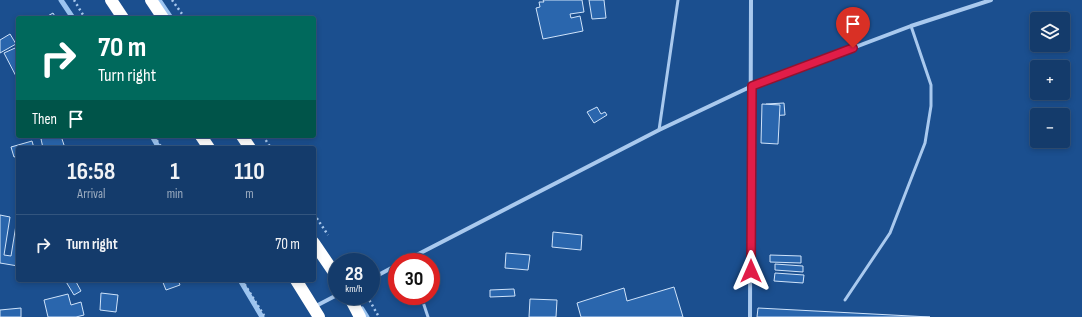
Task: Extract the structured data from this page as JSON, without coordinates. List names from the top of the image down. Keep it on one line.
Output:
{"page":{"map_buttons":["+","−"],"turn":["70 m","Turn right"],"then":"Then","eta":["16:58","Arrival","1","min","110","m"],"list":[{"name":"Turn right","value":"70 m"}],"speed":"28 km/h","limit":"30"}}
